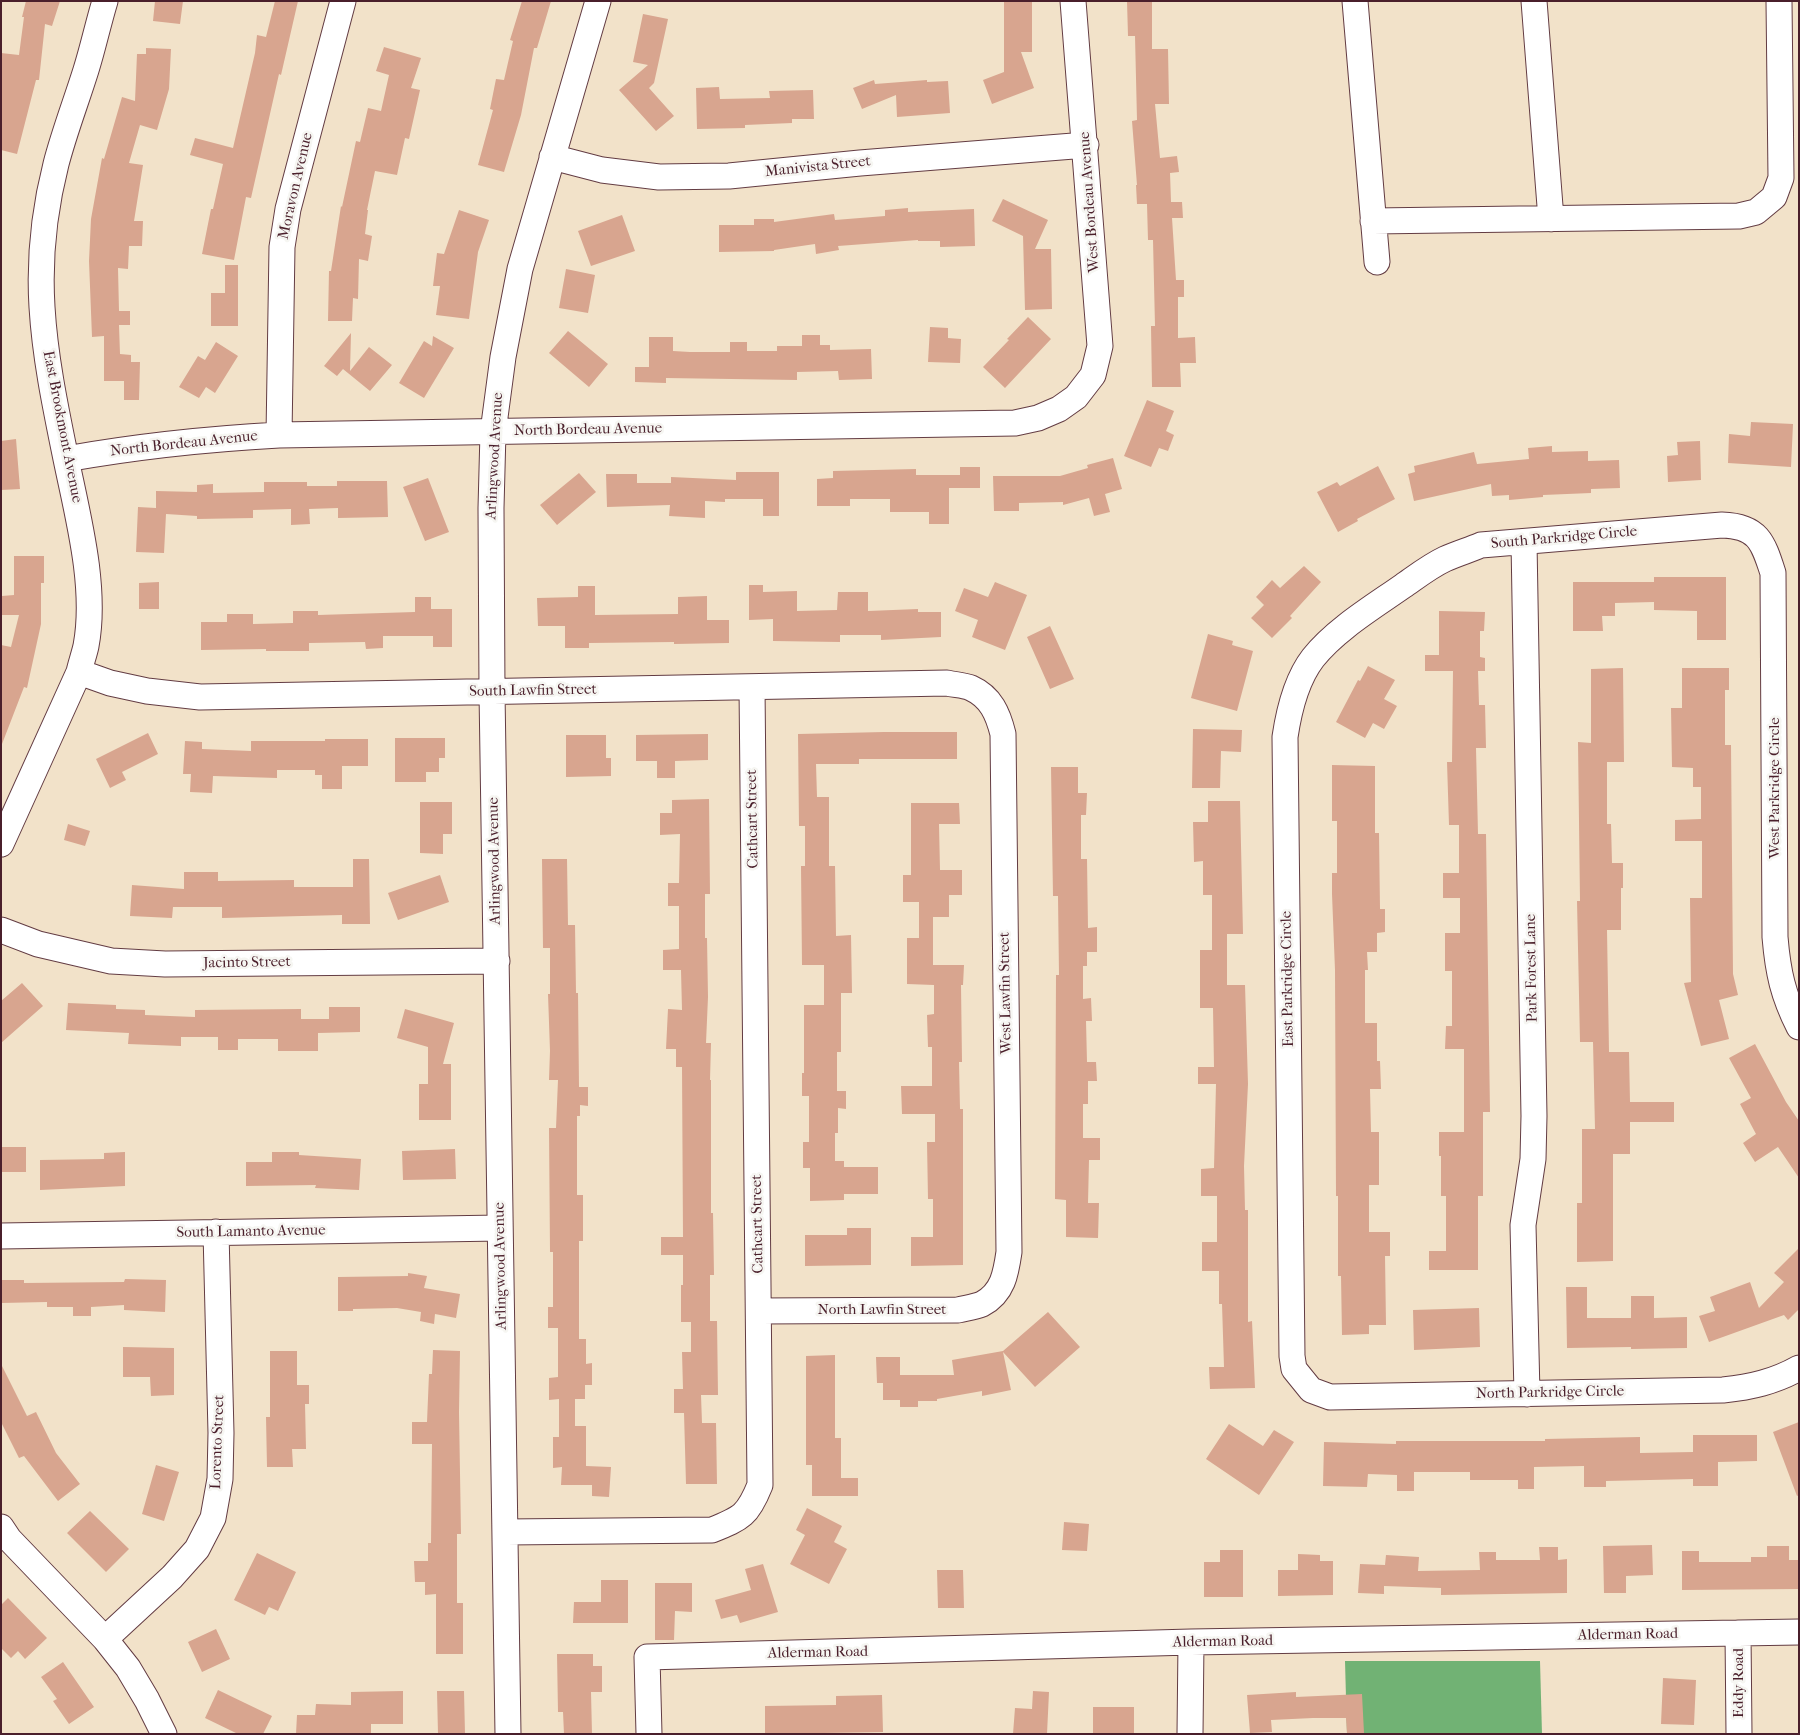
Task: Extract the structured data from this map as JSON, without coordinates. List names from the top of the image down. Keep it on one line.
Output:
{"streets":{"street":["Manivista Street","Moravon Avenue","West Bordeau Avenue","East Brookmont Avenue","North Bordeau Avenue","Arlingwood Avenue","South Parkridge Circle","South Lawfin Street","West Parkridge Circle","Cathcart Street","Jacinto Street","Park Forest Lane","East Parkridge Circle","West Lawfin Street","South Lamanto Avenue","North Lawfin Street","North Parkridge Circle","Lorento Street","Alderman Road","Eddy Road"]},"crossings":[["Manivista Street","West Bordeau Avenue"],["Manivista Street","Arlingwood Avenue"],["Moravon Avenue","North Bordeau Avenue"],["West Bordeau Avenue","North Bordeau Avenue"],["East Brookmont Avenue","North Bordeau Avenue"],["East Brookmont Avenue","South Lawfin Street"],["North Bordeau Avenue","Arlingwood Avenue"],["Arlingwood Avenue","South Lawfin Street"],["Arlingwood Avenue","Cathcart Street"],["Arlingwood Avenue","Jacinto Street"],["Arlingwood Avenue","South Lamanto Avenue"],["South Parkridge Circle","West Parkridge Circle"],["South Parkridge Circle","Park Forest Lane"],["South Parkridge Circle","East Parkridge Circle"],["South Lawfin Street","Cathcart Street"],["South Lawfin Street","West Lawfin Street"],["Cathcart Street","North Lawfin Street"],["Park Forest Lane","North Parkridge Circle"],["East Parkridge Circle","North Parkridge Circle"],["West Lawfin Street","North Lawfin Street"],["South Lamanto Avenue","Lorento Street"],["Alderman Road","Eddy Road"]]}
